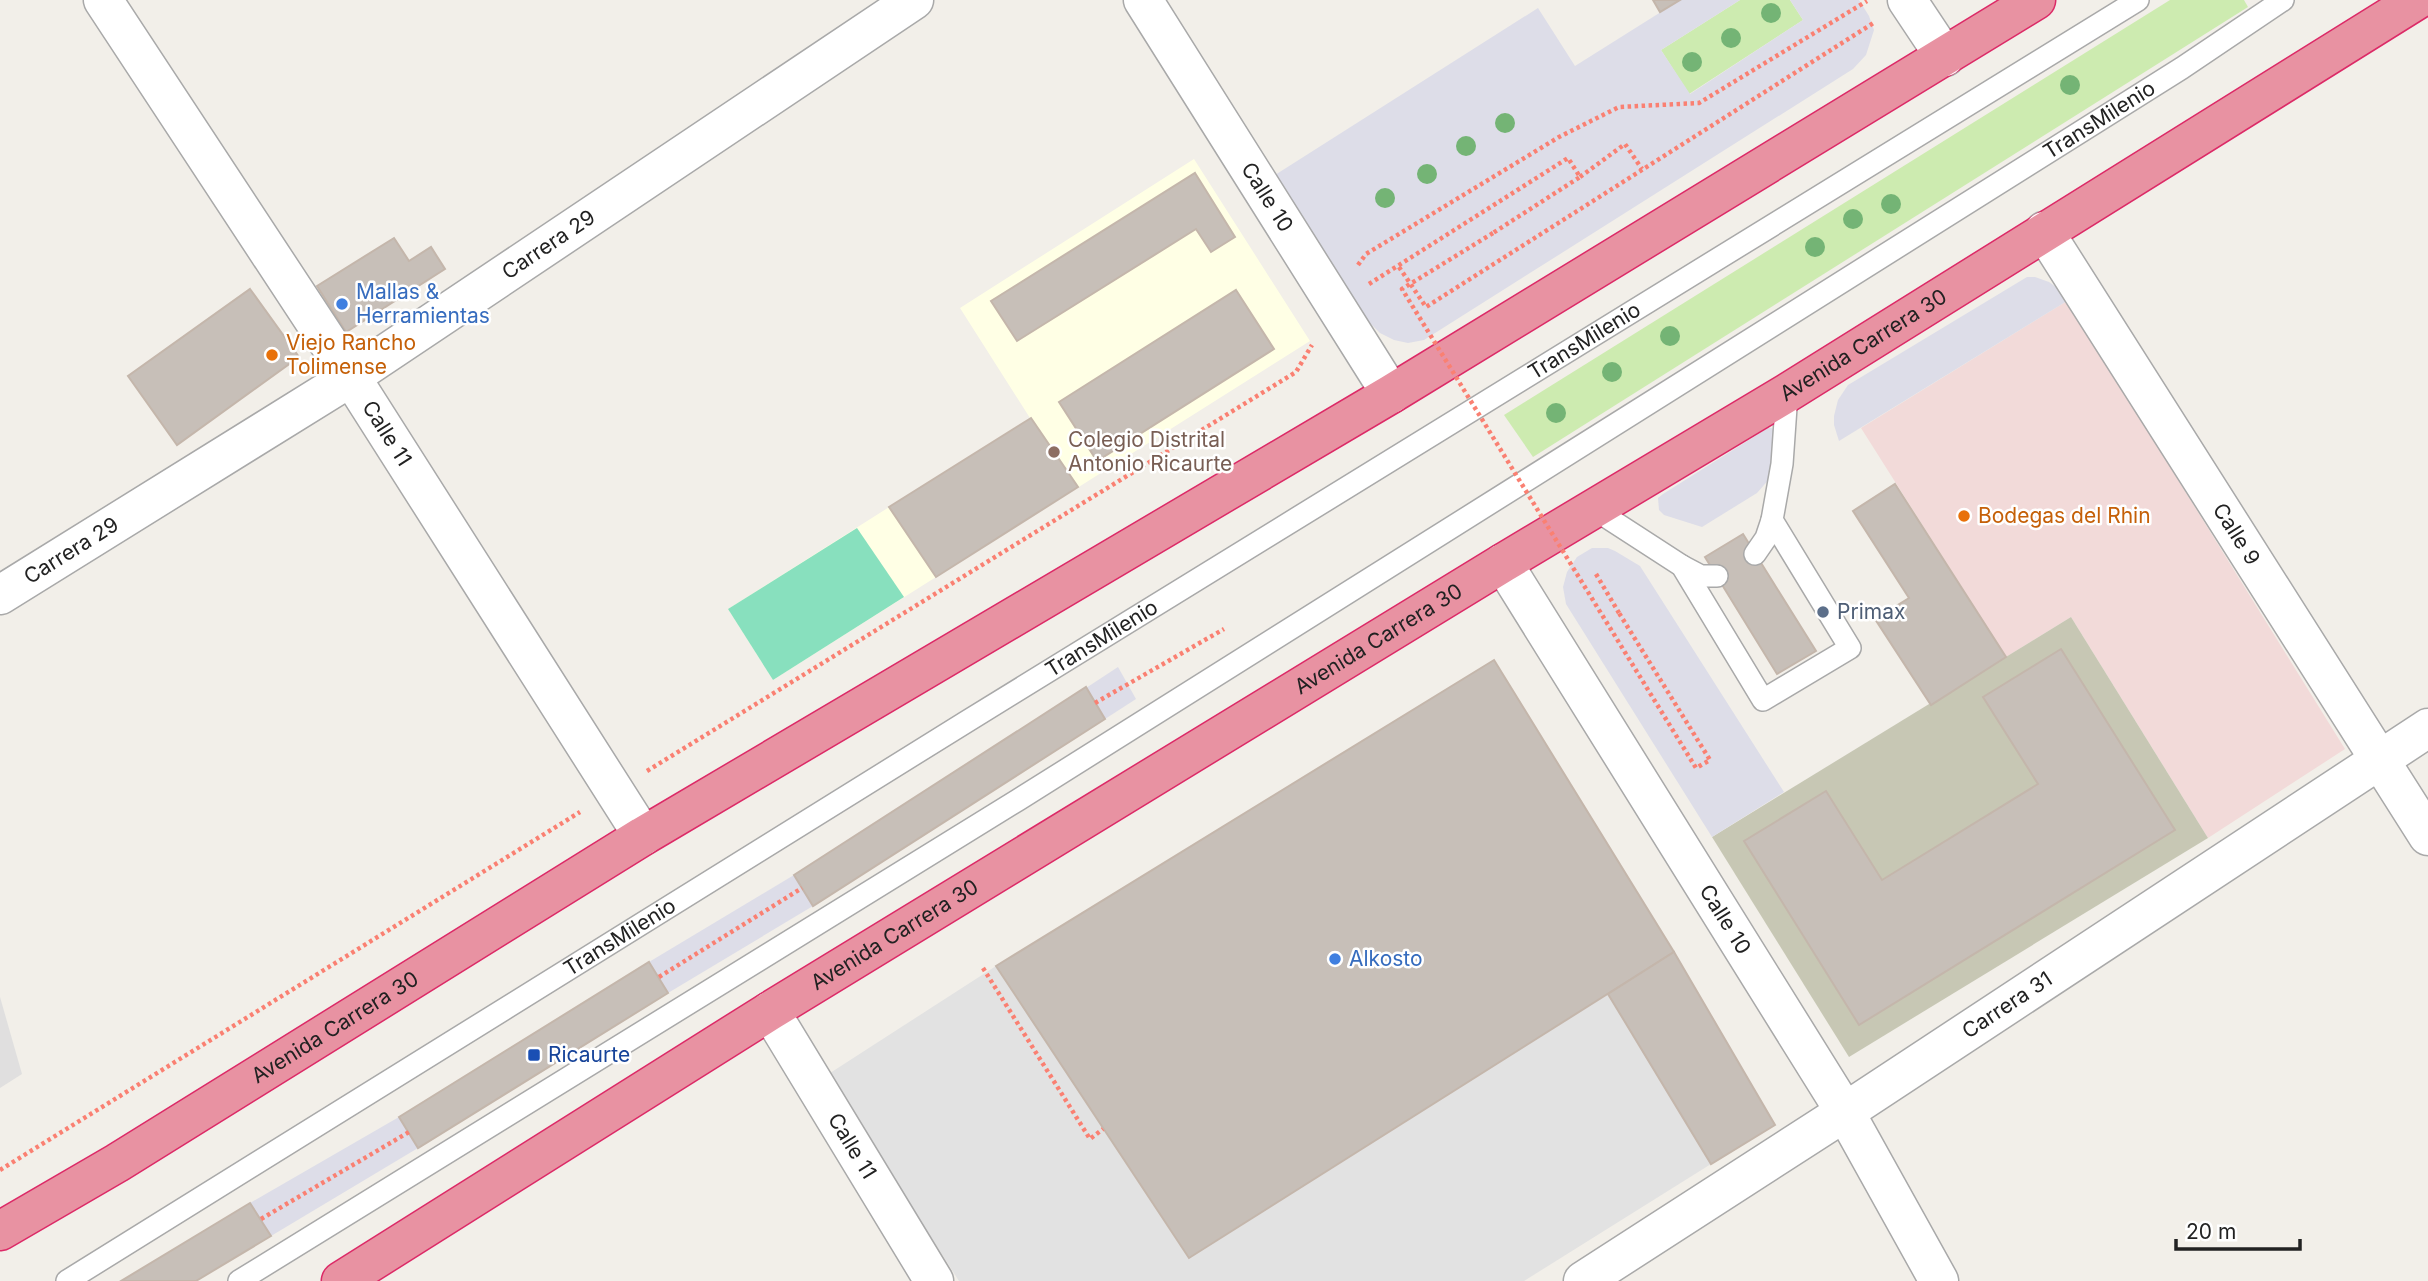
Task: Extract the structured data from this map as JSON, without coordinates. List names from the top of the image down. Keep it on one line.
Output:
{"streets":{"highway":["Avenida Carrera 30"],"street":["Calle 10","Carrera 29","Calle 11","Calle 9","Carrera 31"],"lane":["TransMilenio"]},"crossings":[["Calle 10","Avenida Carrera 30"],["Calle 10","Carrera 31"],["Carrera 29","Calle 11"],["Avenida Carrera 30","Calle 11"],["Avenida Carrera 30","Calle 9"],["Calle 9","Carrera 31"]],"places":{"other":["Mallas & Herramientas","Viejo Rancho Tolimense","Colegio Distrital Antonio Ricaurte","Bodegas del Rhin","Primax","Alkosto"],"transit":["Ricaurte"]},"scale_bar":"20 m"}
